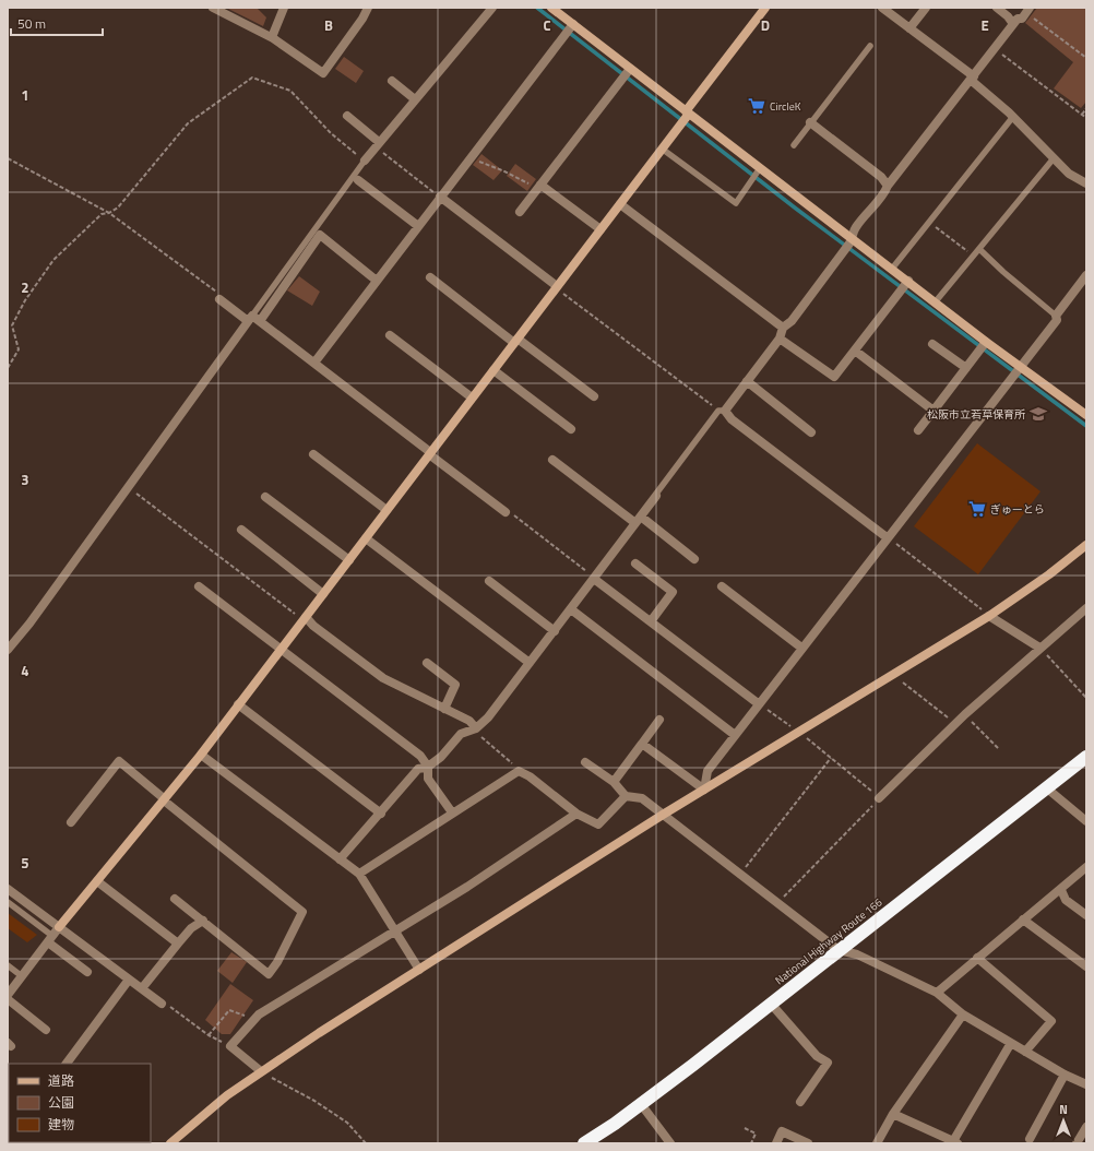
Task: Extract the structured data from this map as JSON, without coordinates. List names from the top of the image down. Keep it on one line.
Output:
{"streets":{"highway":["National Highway Route 166"]},"places":{"supermarket":["CircleK","ぎゅーとら"],"school or university":["松阪市立若草保育所"]},"legend":["道路","公園","建物"],"scale_bar":"50 m","north":"top","grid":{"columns":["B","C","D","E"],"rows":["1","2","3","4","5"]}}
